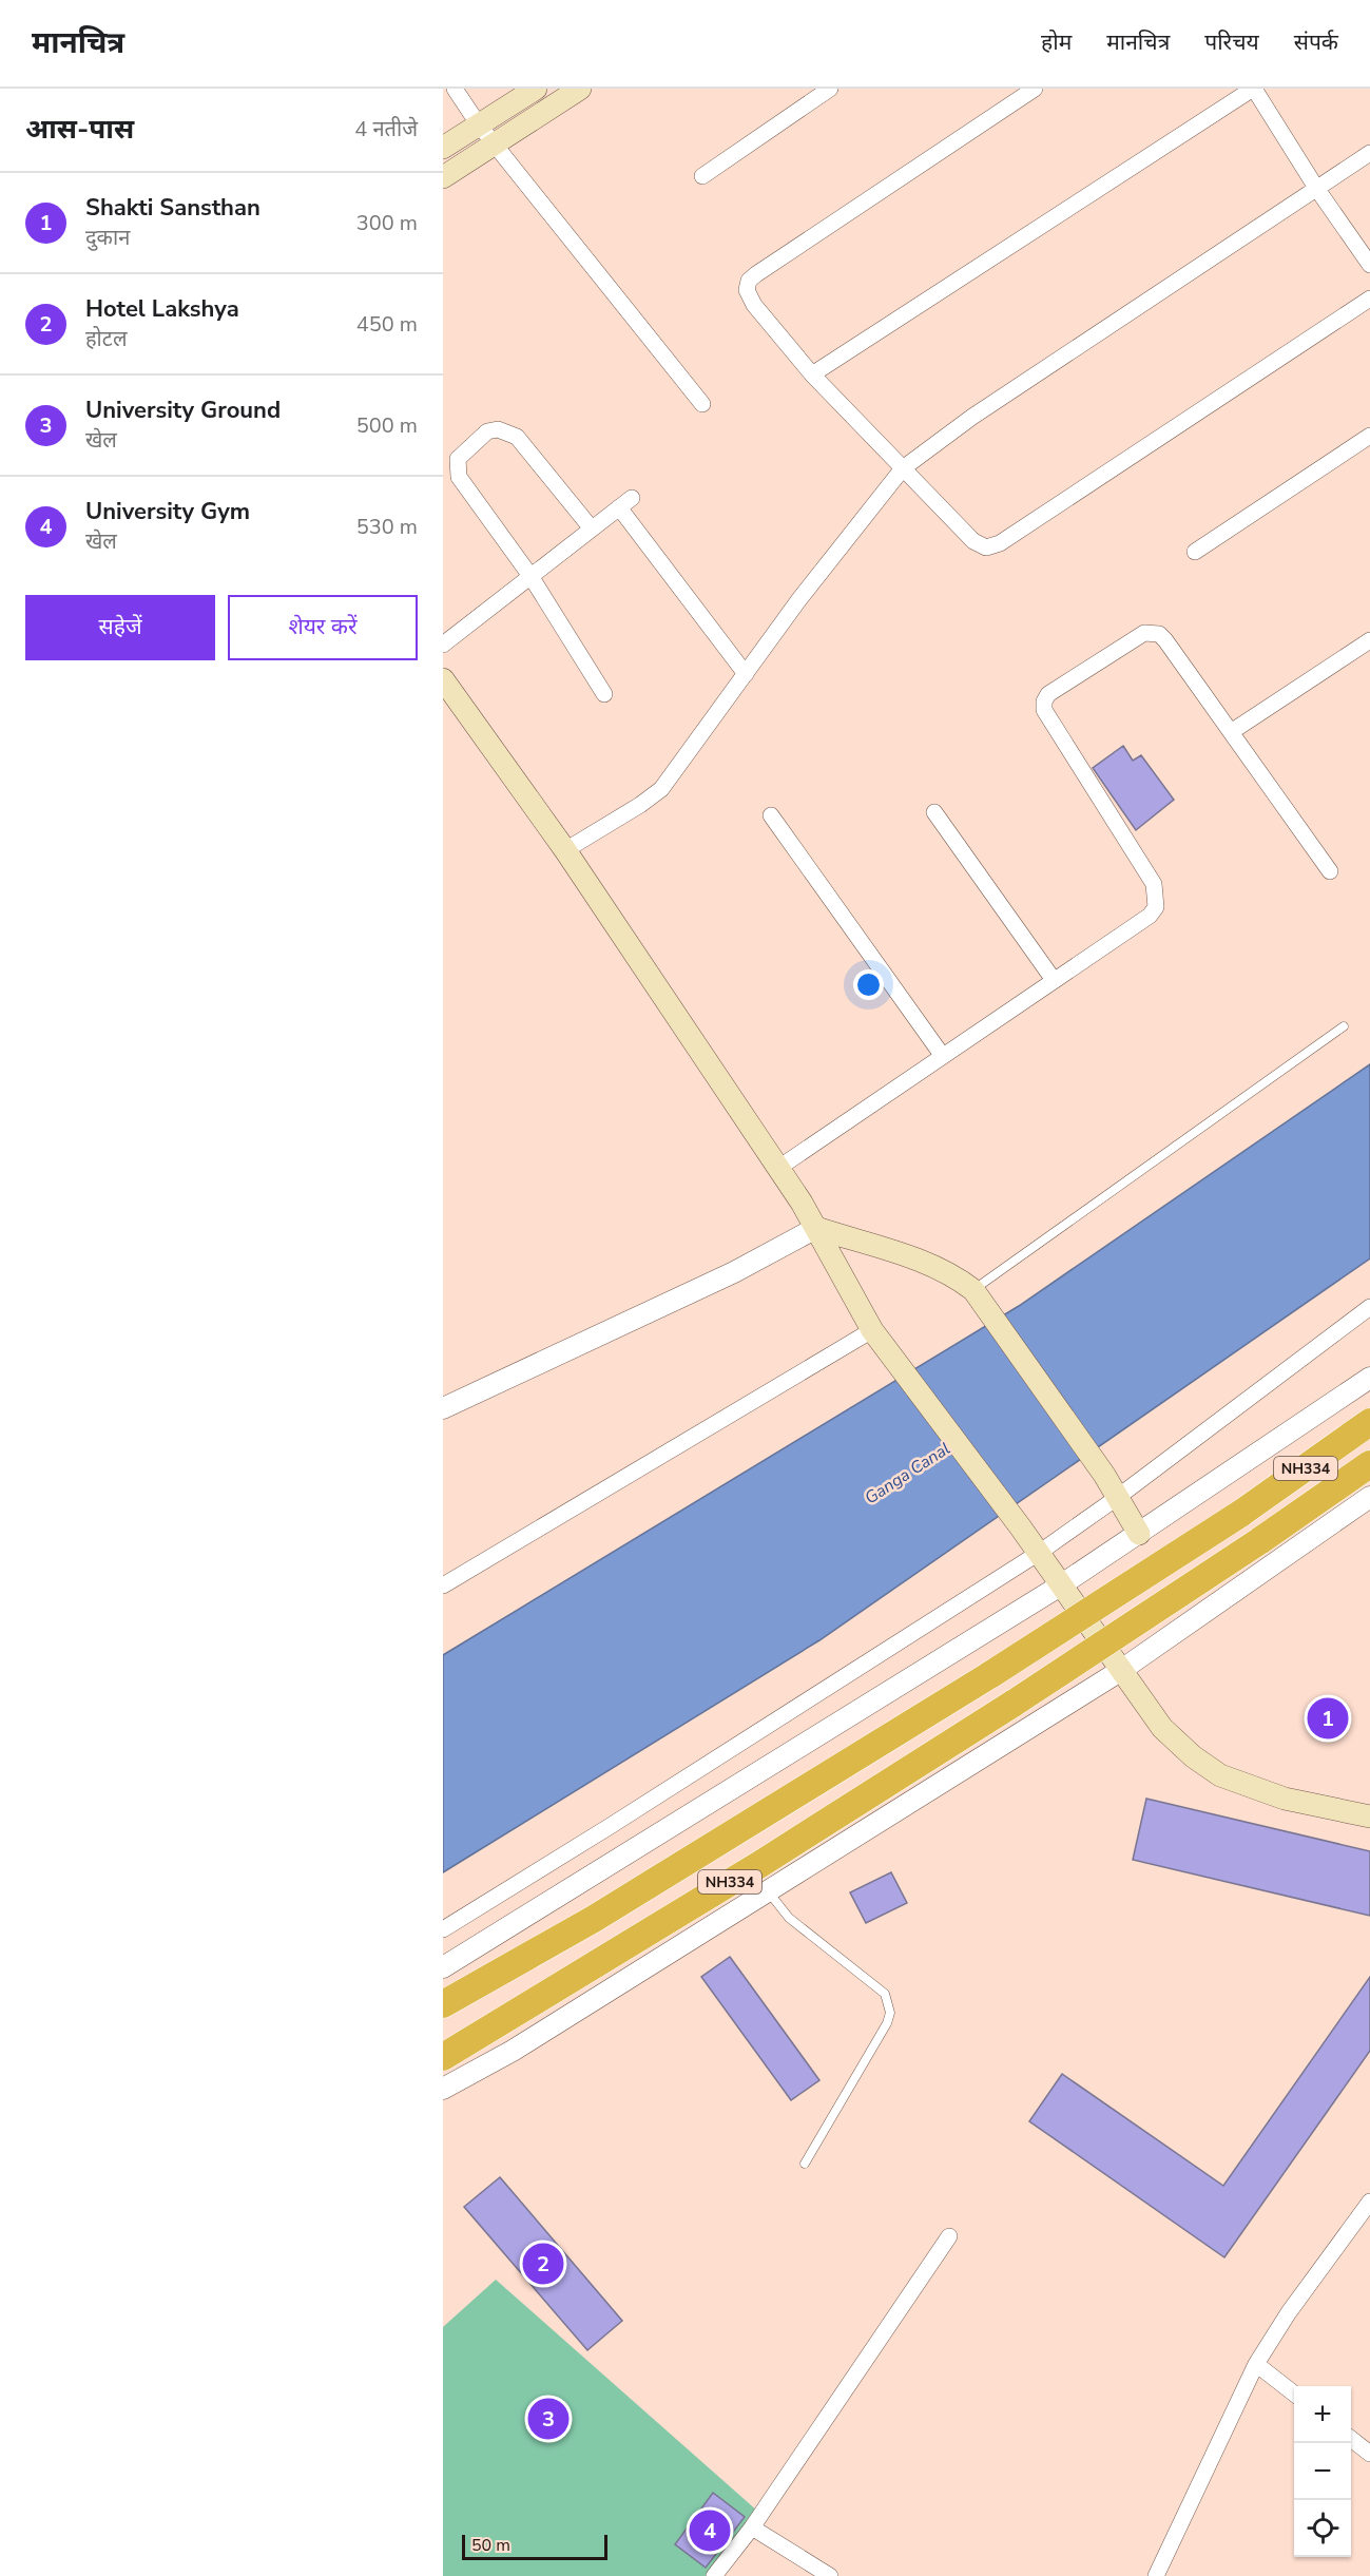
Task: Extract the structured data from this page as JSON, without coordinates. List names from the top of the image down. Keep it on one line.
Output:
{"streets":{"highway":["NH334"]},"water":["Ganga Canal"],"scale_bar":"50 m","page":{"header":"मानचित्र","nav":["होम","मानचित्र","परिचय","संपर्क"],"heading":["आस-पास","4 नतीजे"],"list":[{"mark":"1","name":"Shakti Sansthan","note":"दुकान","value":"300 m"},{"mark":"2","name":"Hotel Lakshya","note":"होटल","value":"450 m"},{"mark":"3","name":"University Ground","note":"खेल","value":"500 m"},{"mark":"4","name":"University Gym","note":"खेल","value":"530 m"}],"buttons":["सहेजें","शेयर करें"],"pins":["1","2","3","4"],"map_buttons":["+","−"],"scale":"50 m"}}
